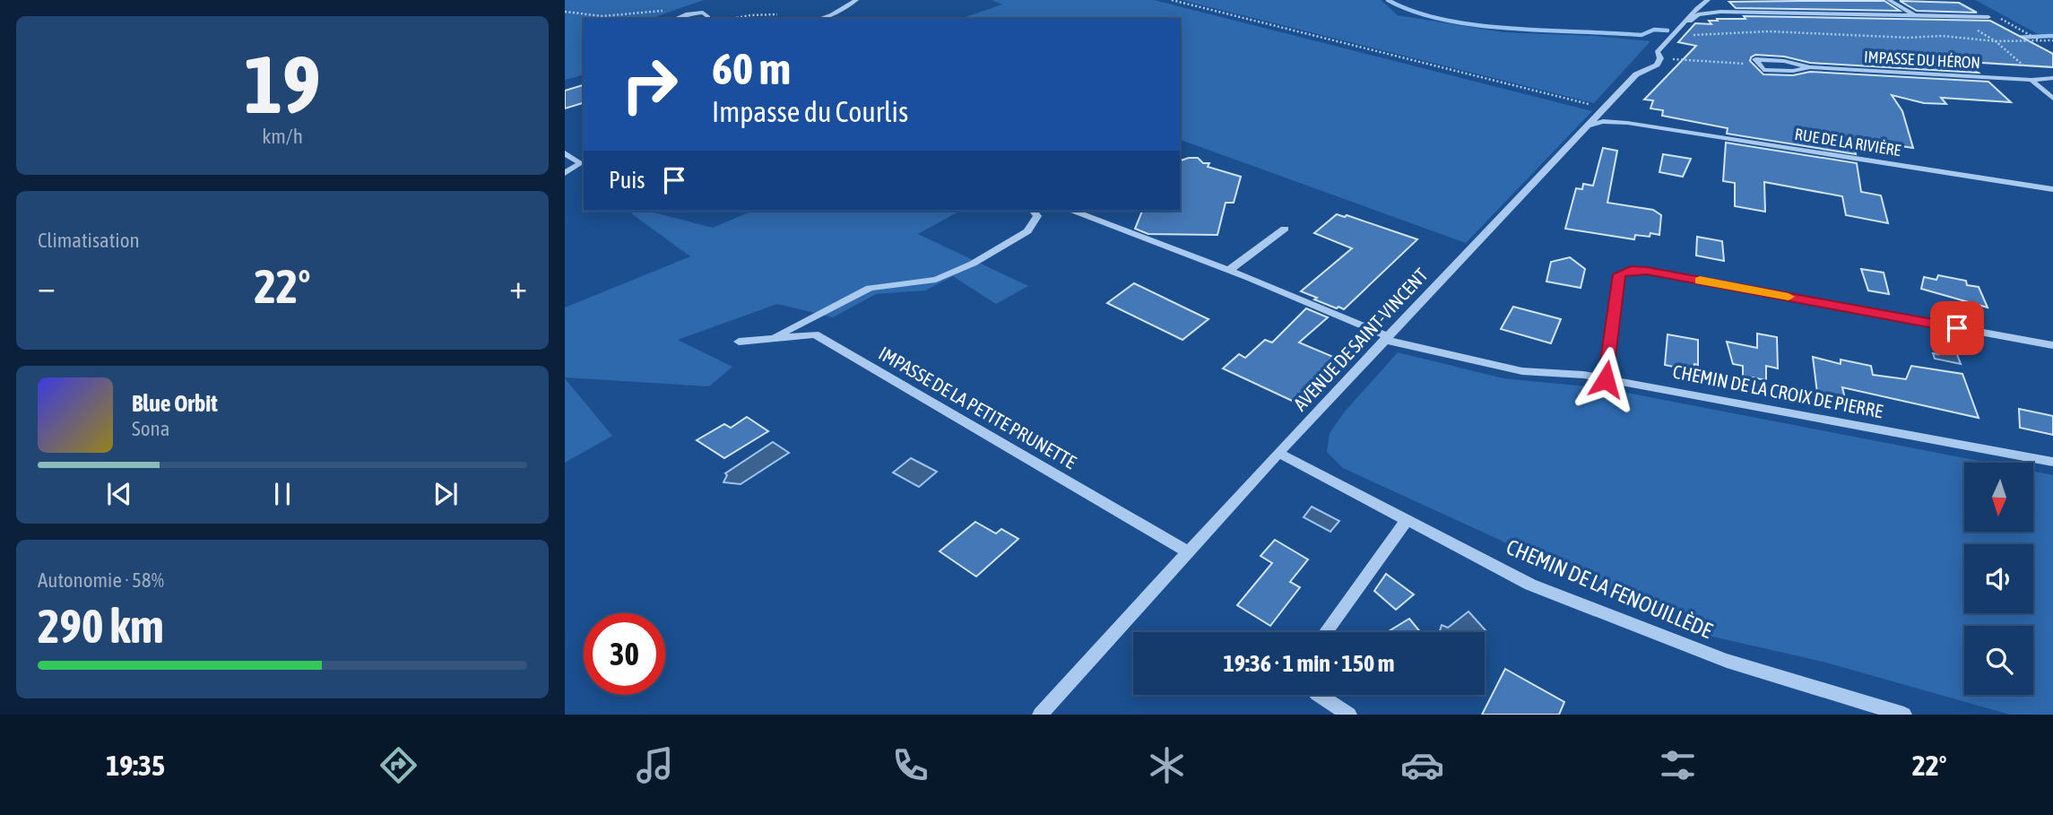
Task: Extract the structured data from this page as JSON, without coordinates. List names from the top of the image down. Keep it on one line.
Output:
{"streets":{"street":["IMPASSE DU HÉRON","RUE DE LA RIVIÈRE","AVENUE DE SAINT-VINCENT","CHEMIN DE LA CROIX DE PIERRE","IMPASSE DE LA PETITE PRUNETTE","CHEMIN DE LA FENOUILLÈDE"]},"crossings":[["RUE DE LA RIVIÈRE","AVENUE DE SAINT-VINCENT"],["AVENUE DE SAINT-VINCENT","CHEMIN DE LA CROIX DE PIERRE"],["AVENUE DE SAINT-VINCENT","IMPASSE DE LA PETITE PRUNETTE"],["AVENUE DE SAINT-VINCENT","CHEMIN DE LA FENOUILLÈDE"]],"north":"bottom","page":{"tile":[["19","km/h"],"Climatisation",["Autonomie · 58%","290 km"]],"turn":["60 m","Impasse du Courlis"],"then":"Puis","heat":["−","22°","+"],"song":["Blue Orbit","Sona"],"limit":"30","trip":"19:36 · 1 min · 150 m","tabs":["19:35","22°"]}}
